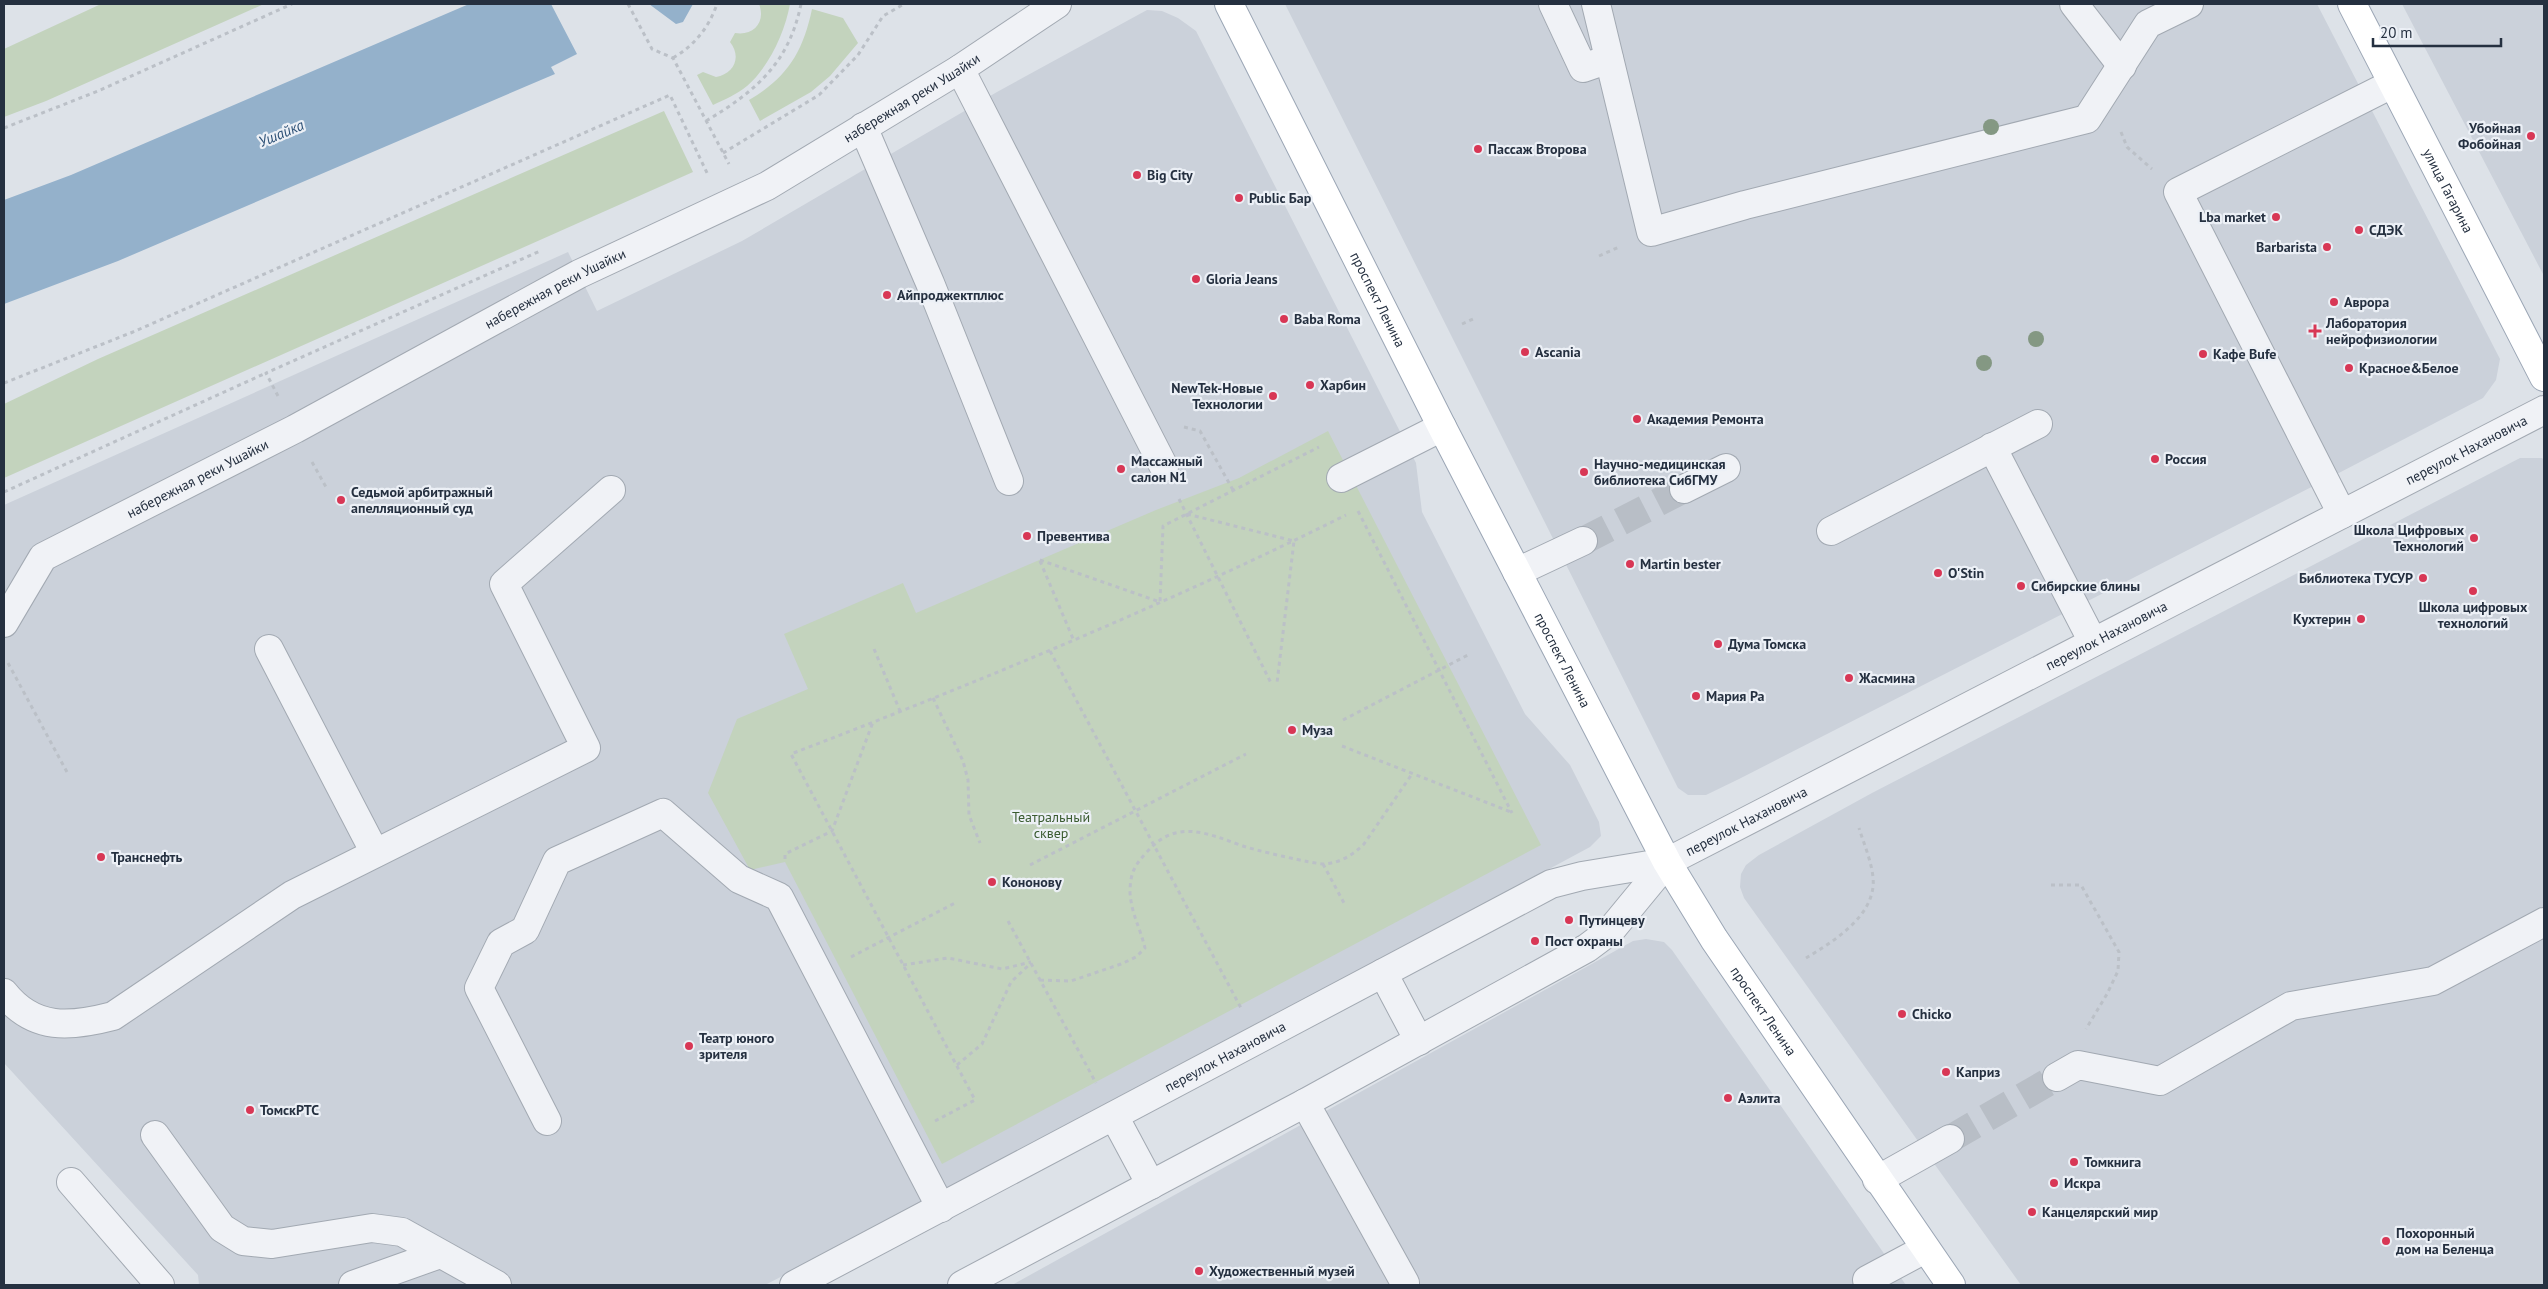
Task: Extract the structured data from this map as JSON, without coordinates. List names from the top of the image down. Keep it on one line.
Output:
{"streets":{"main road":["улица Гагарина","проспект Ленина"],"street":["набережная реки Ушайки","переулок Нахановича"]},"crossings":[["проспект Ленина","переулок Нахановича"]],"water":["Ушайка"],"parks":["Театральный сквер"],"places":{"other":["Убойная Фобойная","Пассаж Второва","Big City","Public Бар","Lba market","СДЭК","Barbarista","Gloria Jeans","Айпроджектплюс","Аврора","Baba Roma","Ascania","Кафе Bufe","Красное&Белое","Харбин","NewTek-Новые Технологии","Академия Ремонта","Россия","Массажный салон N1","Научно-медицинская библиотека СибГМУ","Седьмой арбитражный апелляционный суд","Превентива","Школа Цифровых Технологий","Martin bester","O'Stin","Библиотека ТУСУР","Сибирские блины","Школа цифровых технологий","Кухтерин","Дума Томска","Жасмина","Мария Ра","Муза","Транснефть","Кононову","Путинцеву","Пост охраны","Chicko","Театр юного зрителя","Каприз","Аэлита","ТомскРТС","Томкнига","Искра","Канцелярский мир","Похоронный дом на Беленца","Художественный музей"],"health":["Лаборатория нейрофизиологии"]},"scale_bar":"20 m"}
